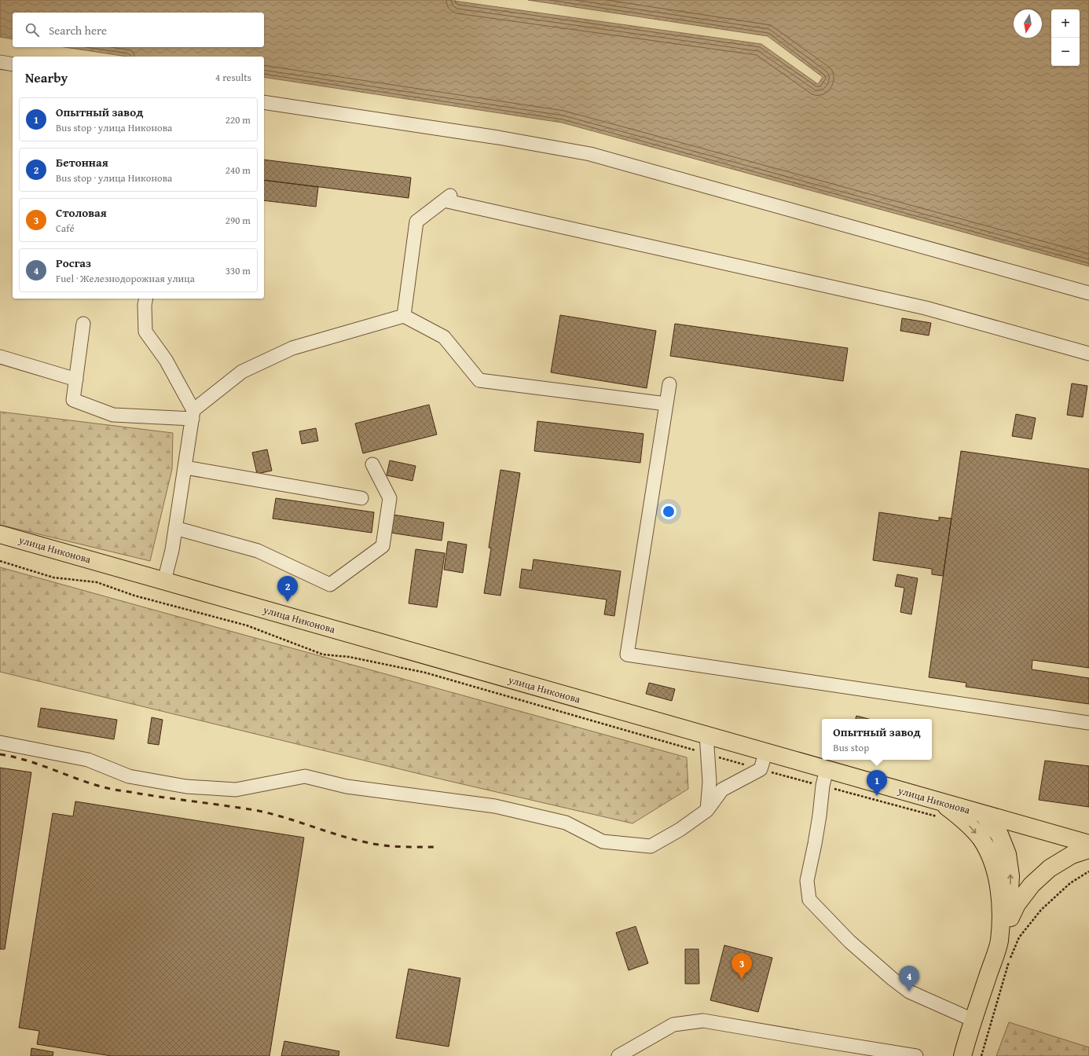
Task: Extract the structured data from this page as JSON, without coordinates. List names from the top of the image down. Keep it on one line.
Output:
{"streets":{"main road":["улица Никонова"]},"north":"bottom","page":{"map_buttons":["+","−"],"search":"Search here","heading":["Nearby","4 results"],"list":[{"mark":"1","name":"Опытный завод","note":"Bus stop · улица Никонова","value":"220 m"},{"mark":"2","name":"Бетонная","note":"Bus stop · улица Никонова","value":"240 m"},{"mark":"3","name":"Столовая","note":"Café","value":"290 m"},{"mark":"4","name":"Росгаз","note":"Fuel · Железнодорожная улица","value":"330 m"}],"pins":["2","1","3","4"],"popup":["Опытный завод","Bus stop"]}}
